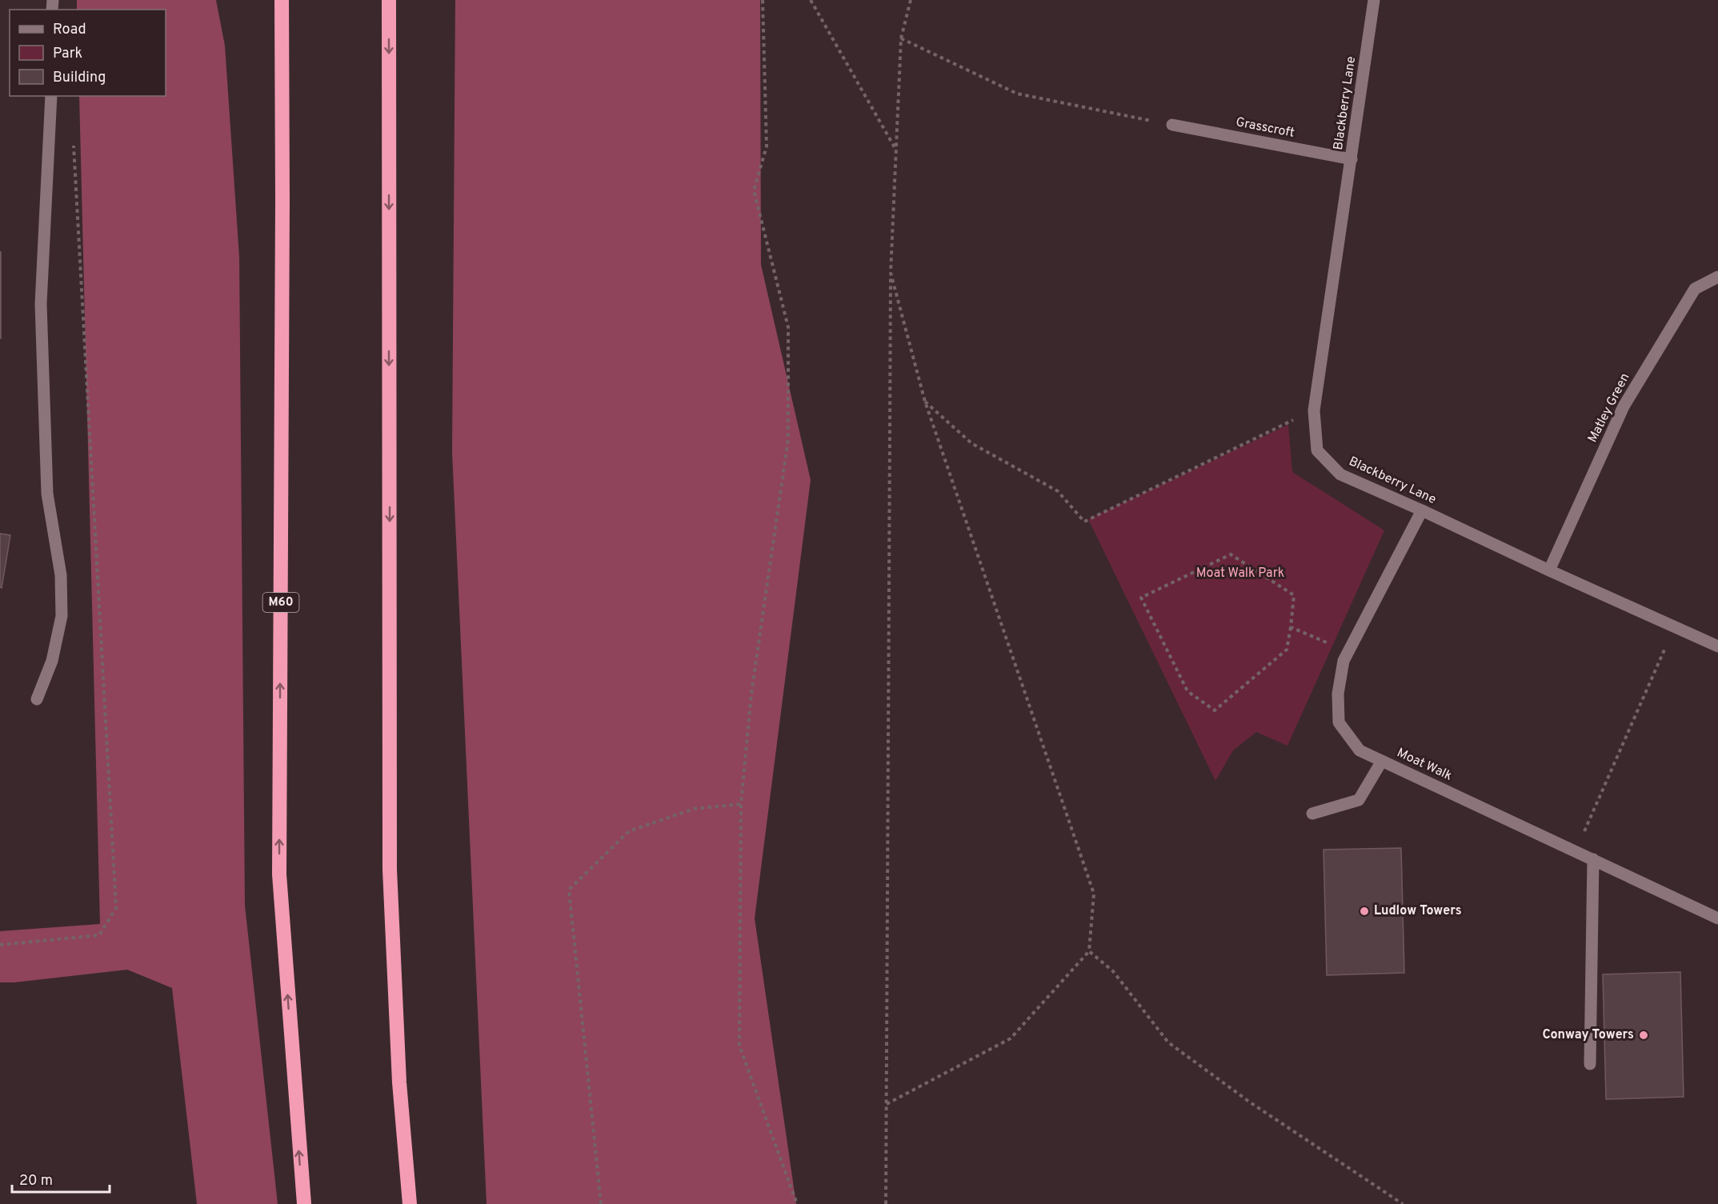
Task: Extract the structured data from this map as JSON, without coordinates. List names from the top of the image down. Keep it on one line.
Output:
{"streets":{"highway":["M60"],"street":["Blackberry Lane","Grasscroft","Matley Green","Moat Walk"]},"crossings":[["Blackberry Lane","Grasscroft"],["Blackberry Lane","Matley Green"],["Blackberry Lane","Moat Walk"]],"parks":["Moat Walk Park"],"places":["Ludlow Towers","Conway Towers"],"legend":["Road","Park","Building"],"scale_bar":"20 m"}
